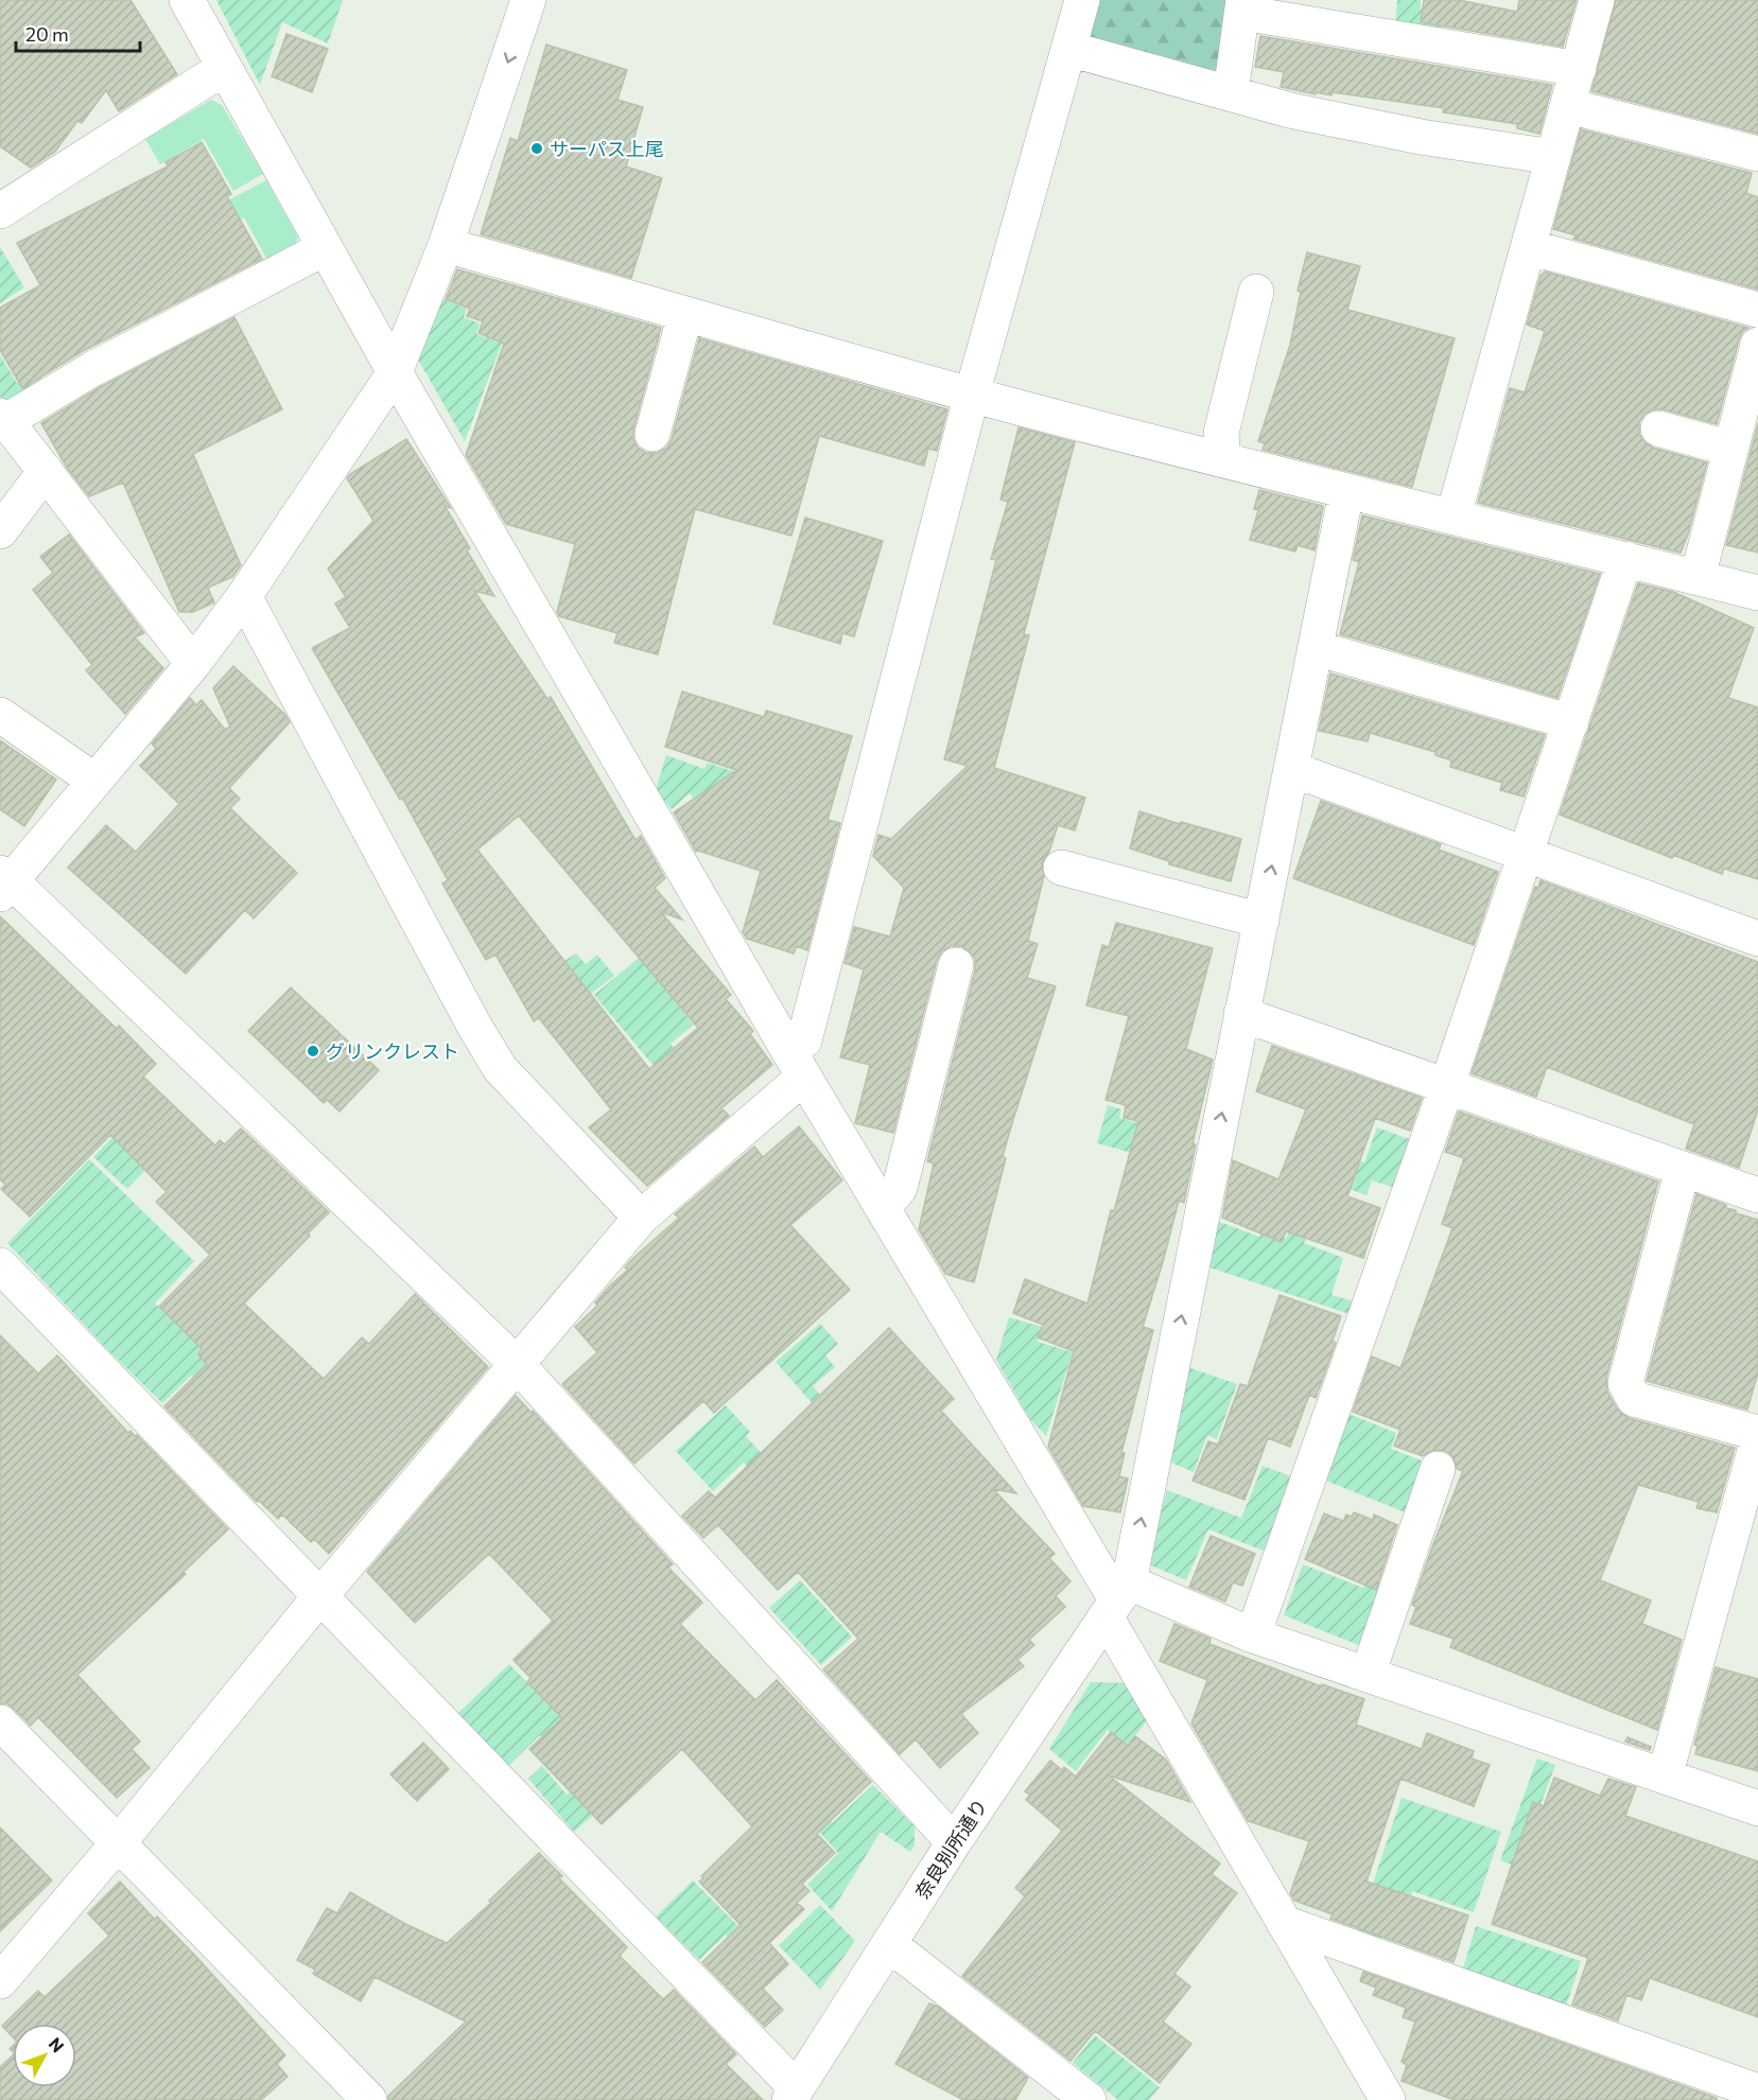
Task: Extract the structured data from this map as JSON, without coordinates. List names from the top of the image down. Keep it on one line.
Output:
{"streets":{"street":["奈良別所通り"]},"places":["サーパス上尾","グリンクレスト"],"scale_bar":"20 m","north":"top right"}
